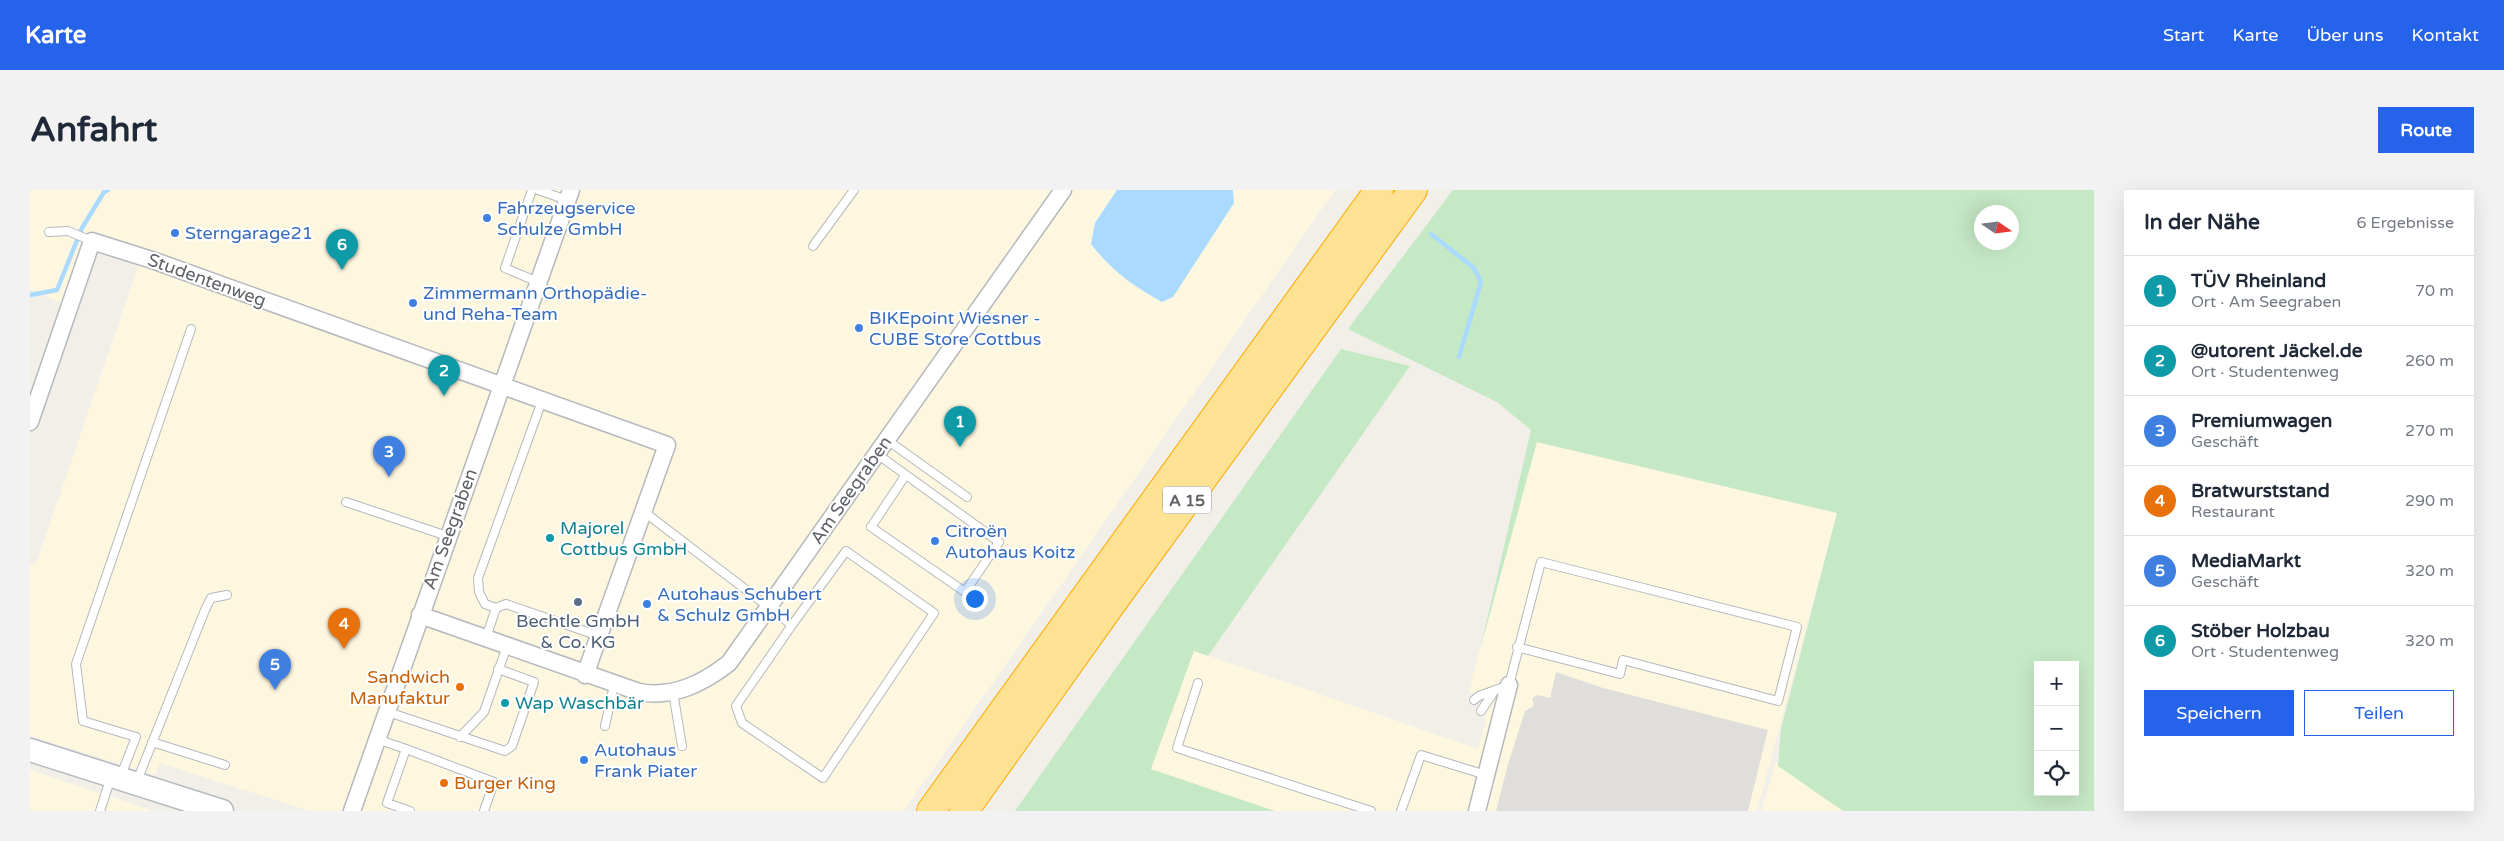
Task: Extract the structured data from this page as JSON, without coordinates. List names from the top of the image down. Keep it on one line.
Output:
{"streets":{"highway":["A 15"],"street":["Studentenweg","Am Seegraben"]},"crossings":[["Studentenweg","Am Seegraben"]],"places":["Fahrzeugservice Schulze GmbH","Sterngarage21","Zimmermann Orthopädie- und Reha-Team","BIKEpoint Wiesner - CUBE Store Cottbus","Majorel Cottbus GmbH","Citroën Autohaus Koitz","Bechtle GmbH & Co. KG","Autohaus Schubert & Schulz GmbH","Sandwich Manufaktur","Wap Waschbär","Autohaus Frank Piater","Burger King"],"north":"right","page":{"header":"Karte","nav":["Start","Karte","Über uns","Kontakt"],"buttons":["Route",["Speichern","Teilen"]],"title":"Anfahrt","heading":["In der Nähe","6 Ergebnisse"],"pins":["6","2","1","3","4","5"],"list":[{"mark":"1","name":"TÜV Rheinland","note":"Ort · Am Seegraben","value":"70 m"},{"mark":"2","name":"@utorent Jäckel.de","note":"Ort · Studentenweg","value":"260 m"},{"mark":"3","name":"Premiumwagen","note":"Geschäft","value":"270 m"},{"mark":"4","name":"Bratwurststand","note":"Restaurant","value":"290 m"},{"mark":"5","name":"MediaMarkt","note":"Geschäft","value":"320 m"},{"mark":"6","name":"Stöber Holzbau","note":"Ort · Studentenweg","value":"320 m"}],"map_buttons":["+","−"]}}
